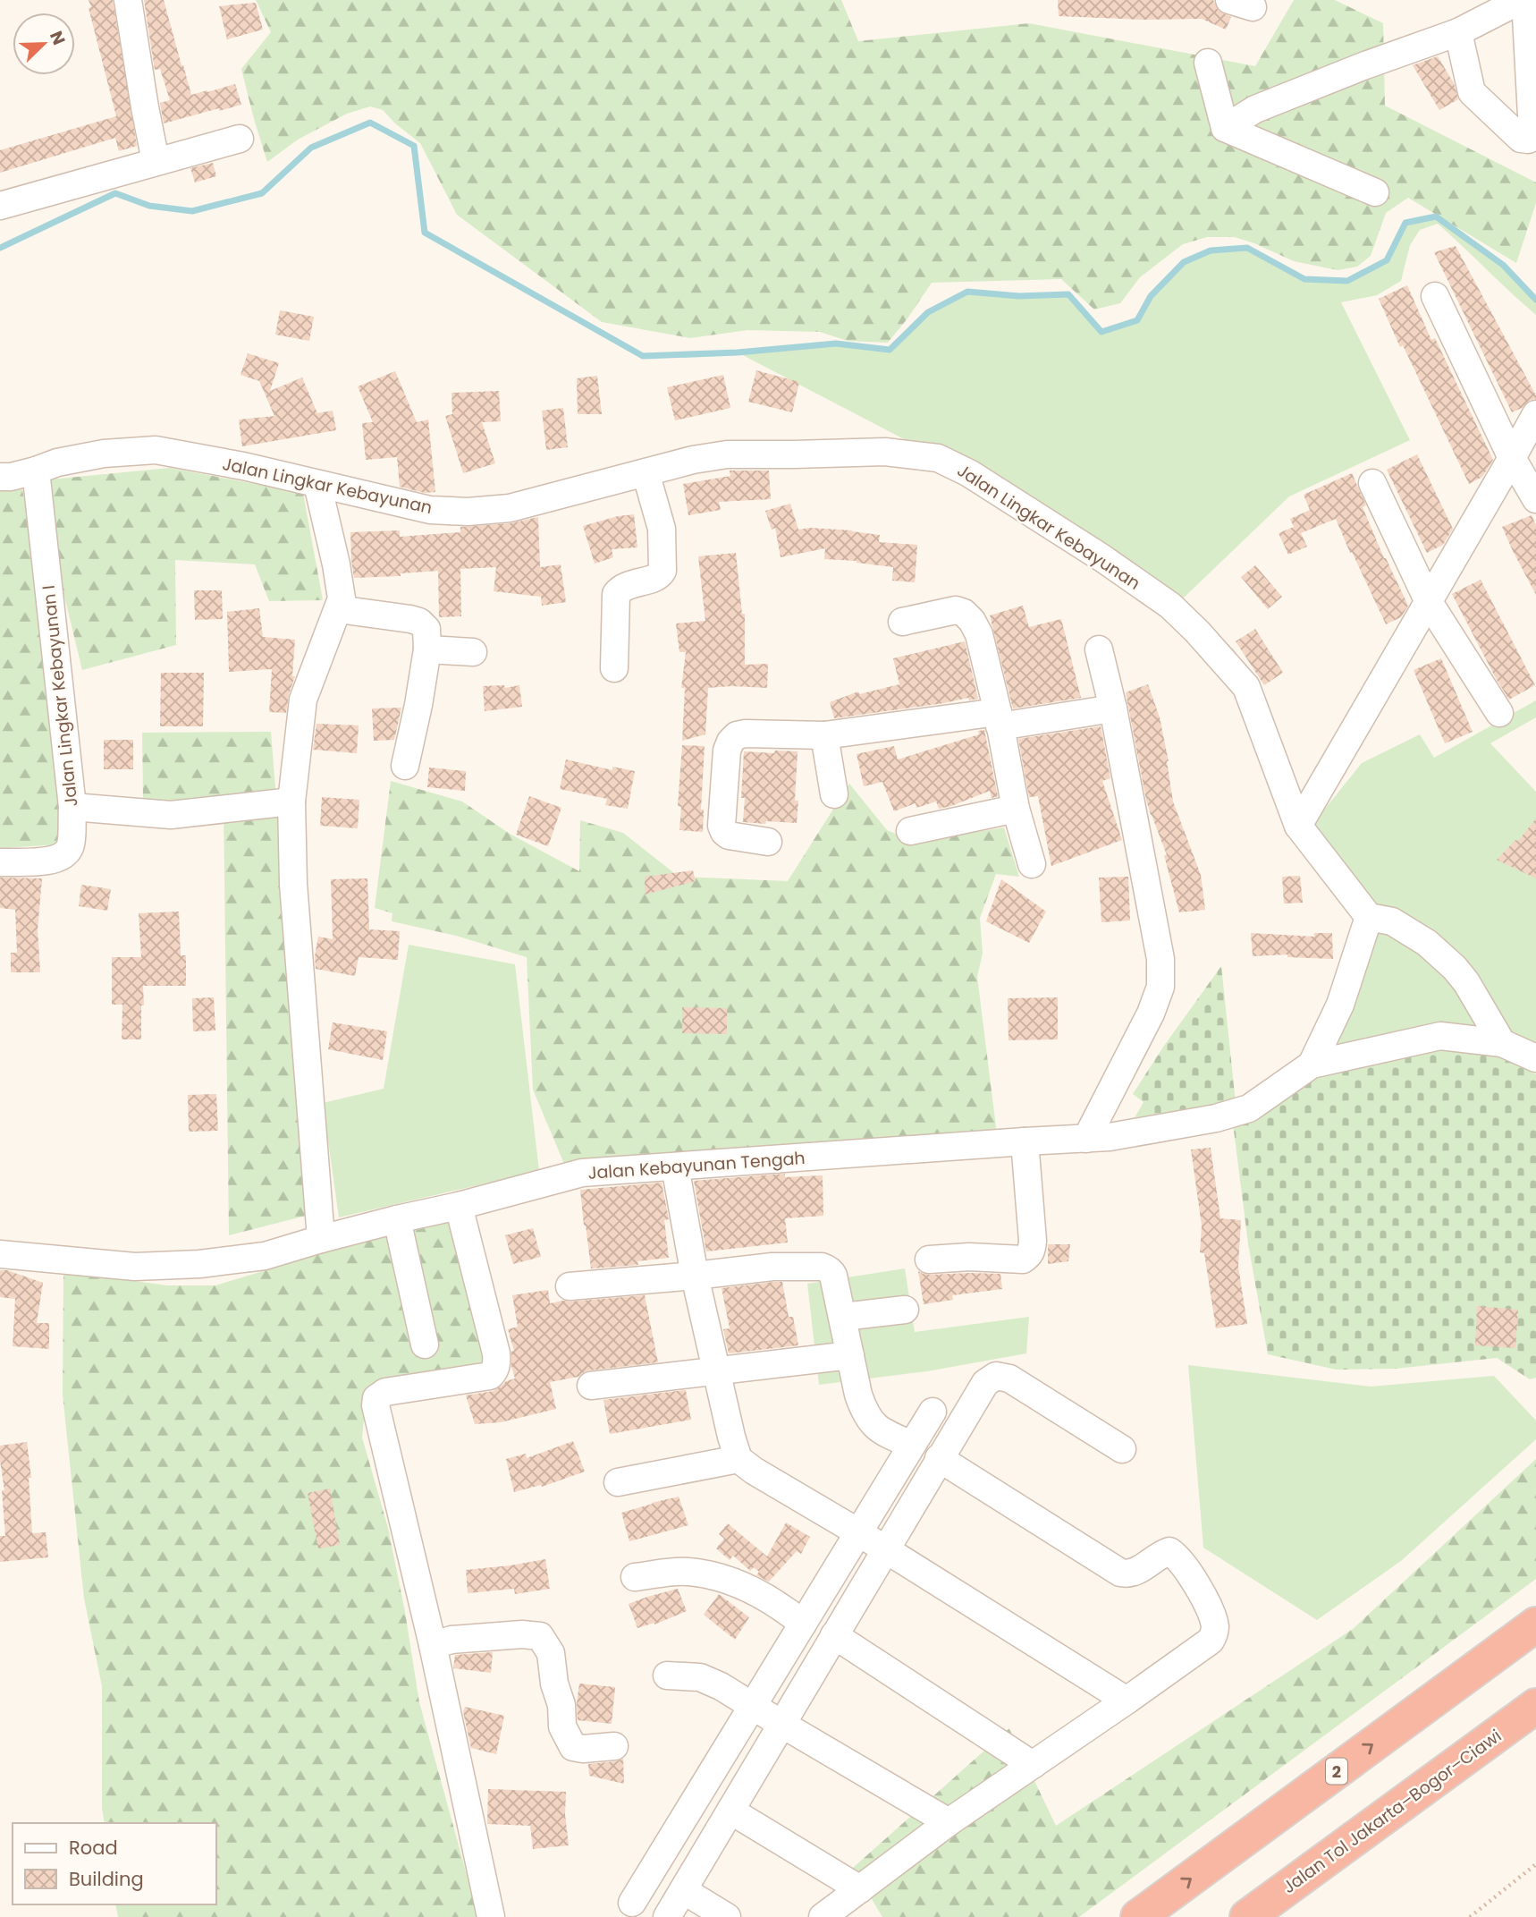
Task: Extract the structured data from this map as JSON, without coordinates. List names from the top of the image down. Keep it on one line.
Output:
{"streets":{"highway":["2","Jalan Tol Jakarta–Bogor–Ciawi"],"street":["Jalan Lingkar Kebayunan","Jalan Lingkar Kebayunan I","Jalan Kebayunan Tengah"]},"crossings":[["Jalan Lingkar Kebayunan","Jalan Lingkar Kebayunan I"],["Jalan Lingkar Kebayunan","Jalan Kebayunan Tengah"]],"legend":["Road","Building"],"north":"top right"}
